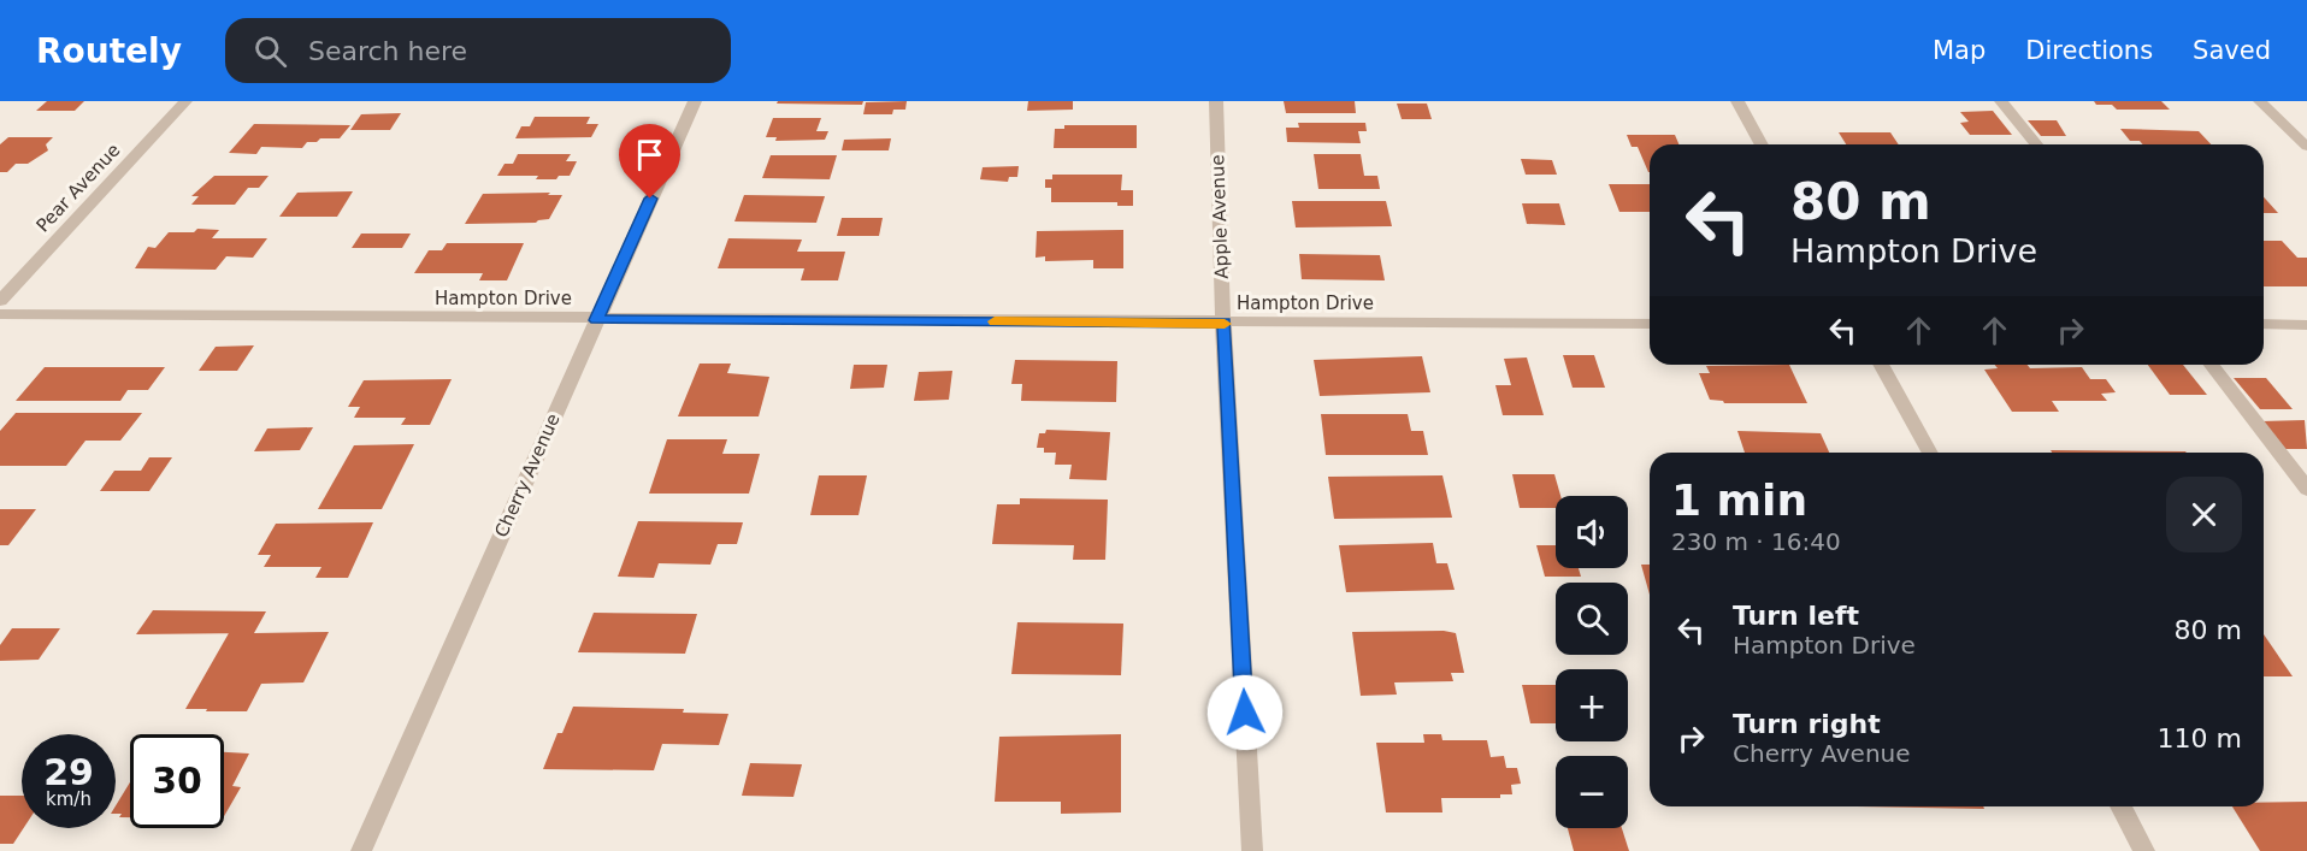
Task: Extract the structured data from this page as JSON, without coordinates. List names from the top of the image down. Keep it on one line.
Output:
{"streets":{"street":["Pear Avenue","Apple Avenue","Hampton Drive","Cherry Avenue"]},"crossings":[["Apple Avenue","Hampton Drive"],["Hampton Drive","Cherry Avenue"]],"page":{"header":"Routely","search":"Search here","nav":["Map","Directions","Saved"],"turn":["80 m","Hampton Drive"],"heading":["1 min","230 m · 16:40"],"map_buttons":["+","−"],"list":[{"name":"Turn left","note":"Hampton Drive","value":"80 m"},{"name":"Turn right","note":"Cherry Avenue","value":"110 m"}],"speed":"29 km/h","limit":"30"}}
